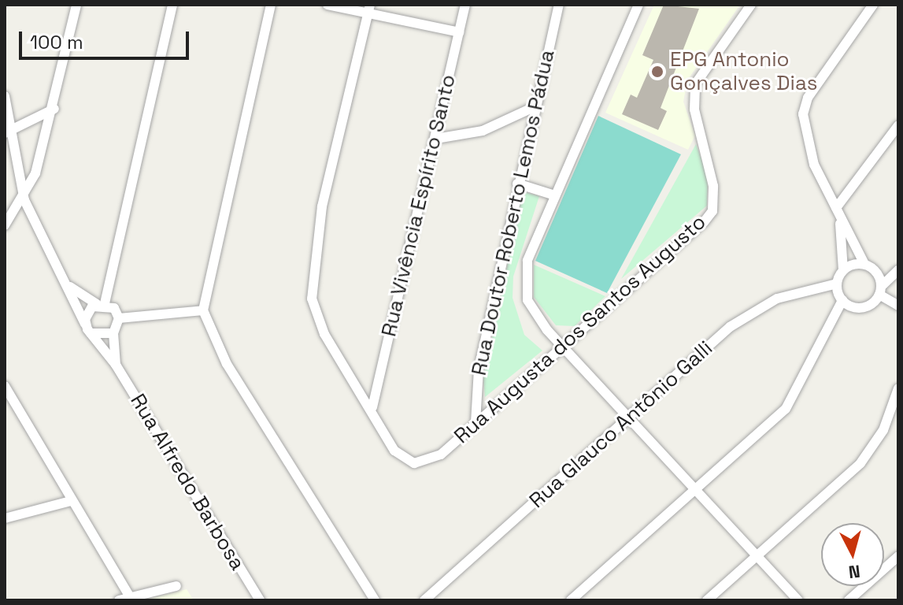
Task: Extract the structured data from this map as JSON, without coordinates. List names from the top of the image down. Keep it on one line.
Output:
{"streets":{"street":["Rua Vivência Espírito Santo","Rua Doutor Roberto Lemos Pádua","Rua Augusta dos Santos Augusto","Rua Glauco Antônio Galli","Rua Alfredo Barbosa"]},"crossings":[["Rua Vivência Espírito Santo","Rua Augusta dos Santos Augusto"],["Rua Doutor Roberto Lemos Pádua","Rua Augusta dos Santos Augusto"]],"places":["EPG Antonio Gonçalves Dias"],"scale_bar":"100 m","north":"bottom"}
